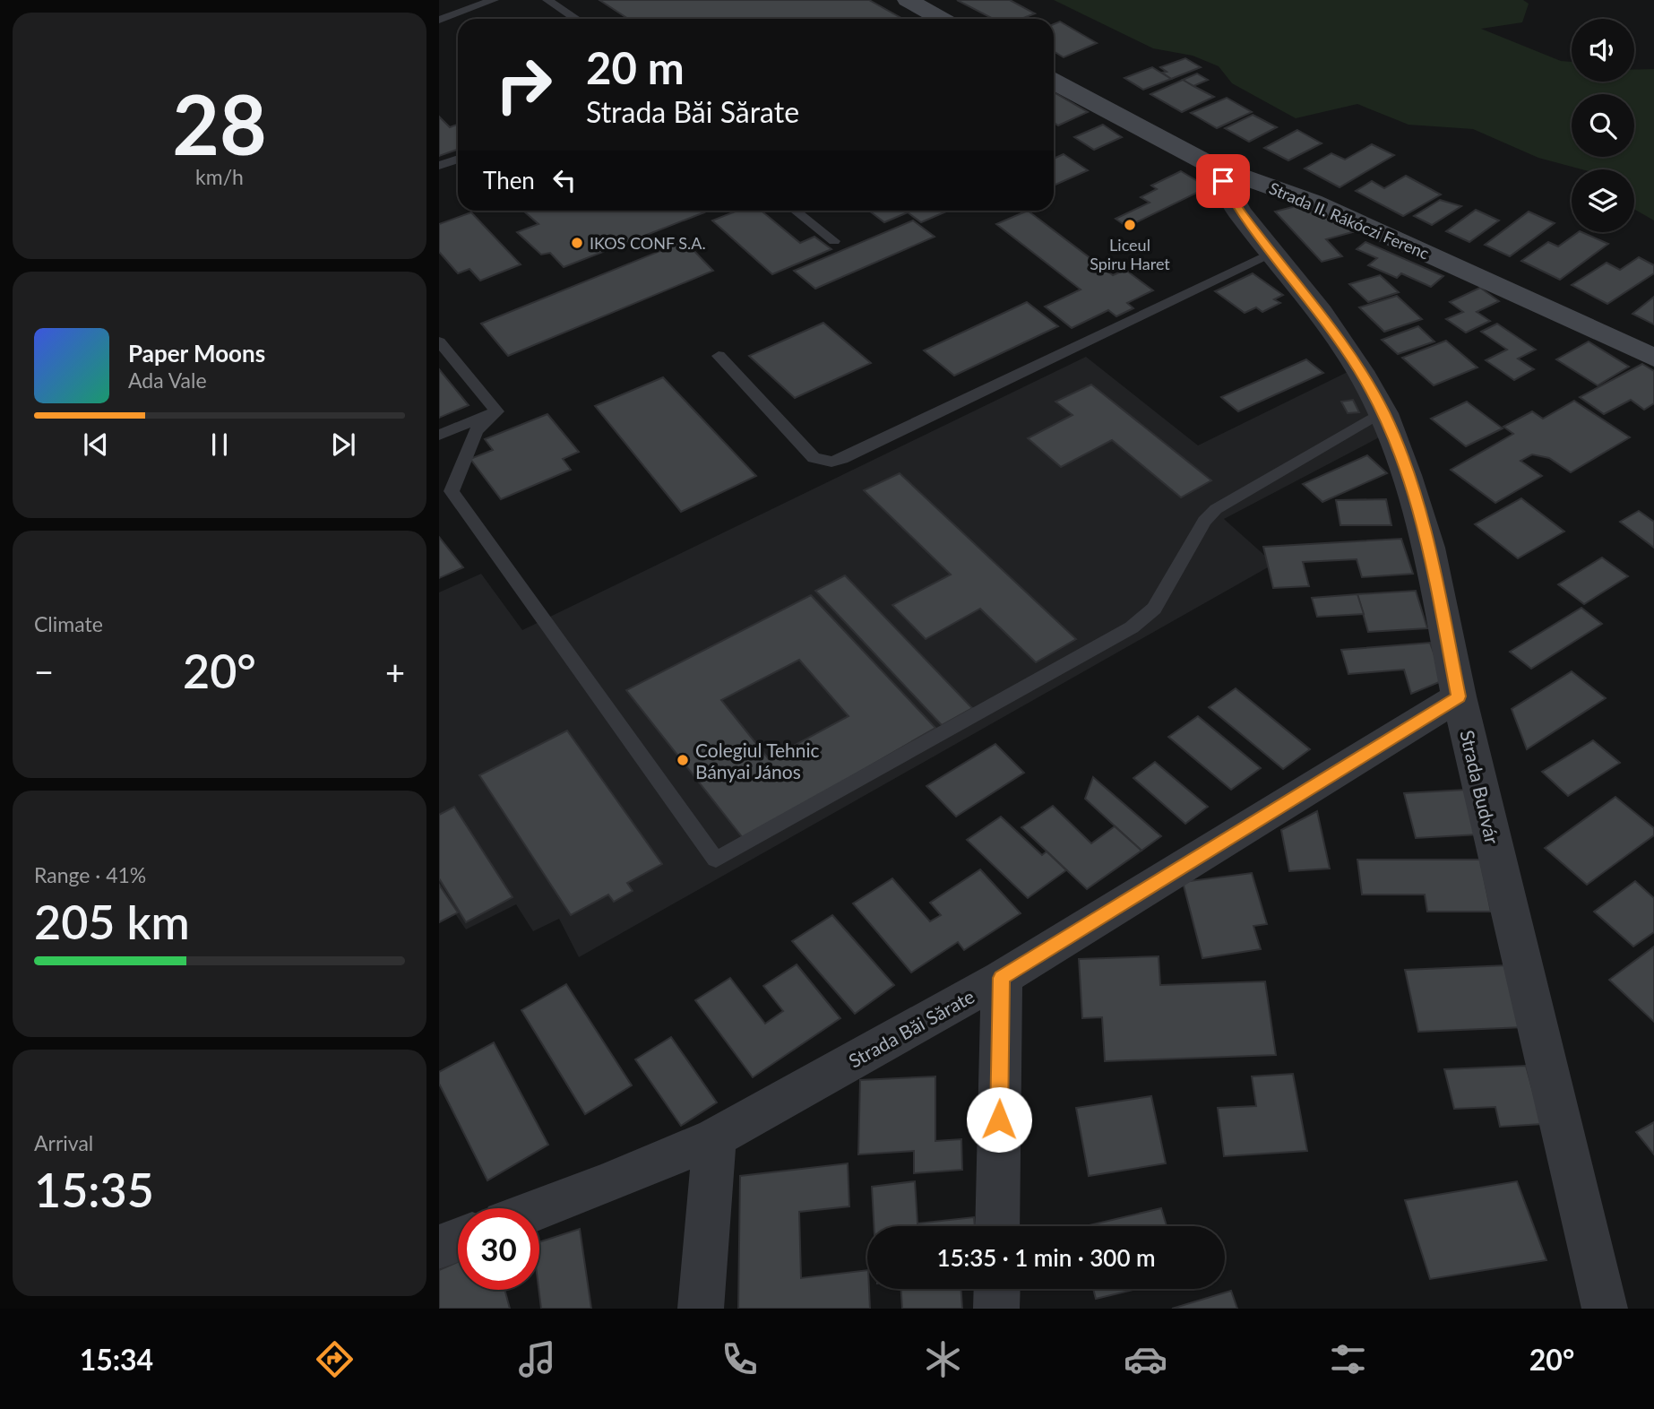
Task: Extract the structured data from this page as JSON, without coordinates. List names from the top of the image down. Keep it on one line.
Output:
{"streets":{"main road":["Strada II. Rákóczi Ferenc"],"street":["Strada Budvár","Strada Băi Sărate"]},"crossings":[["Strada II. Rákóczi Ferenc","Strada Budvár"],["Strada Budvár","Strada Băi Sărate"]],"places":["Liceul Spiru Haret","IKOS CONF S.A.","Colegiul Tehnic Bányai János"],"page":{"tile":[["28","km/h"],"Climate",["Range · 41%","205 km"],["Arrival","15:35"]],"turn":["20 m","Strada Băi Sărate"],"then":"Then","song":["Paper Moons","Ada Vale"],"heat":["−","20°","+"],"limit":"30","trip":"15:35 · 1 min · 300 m","tabs":["15:34","20°"]}}
